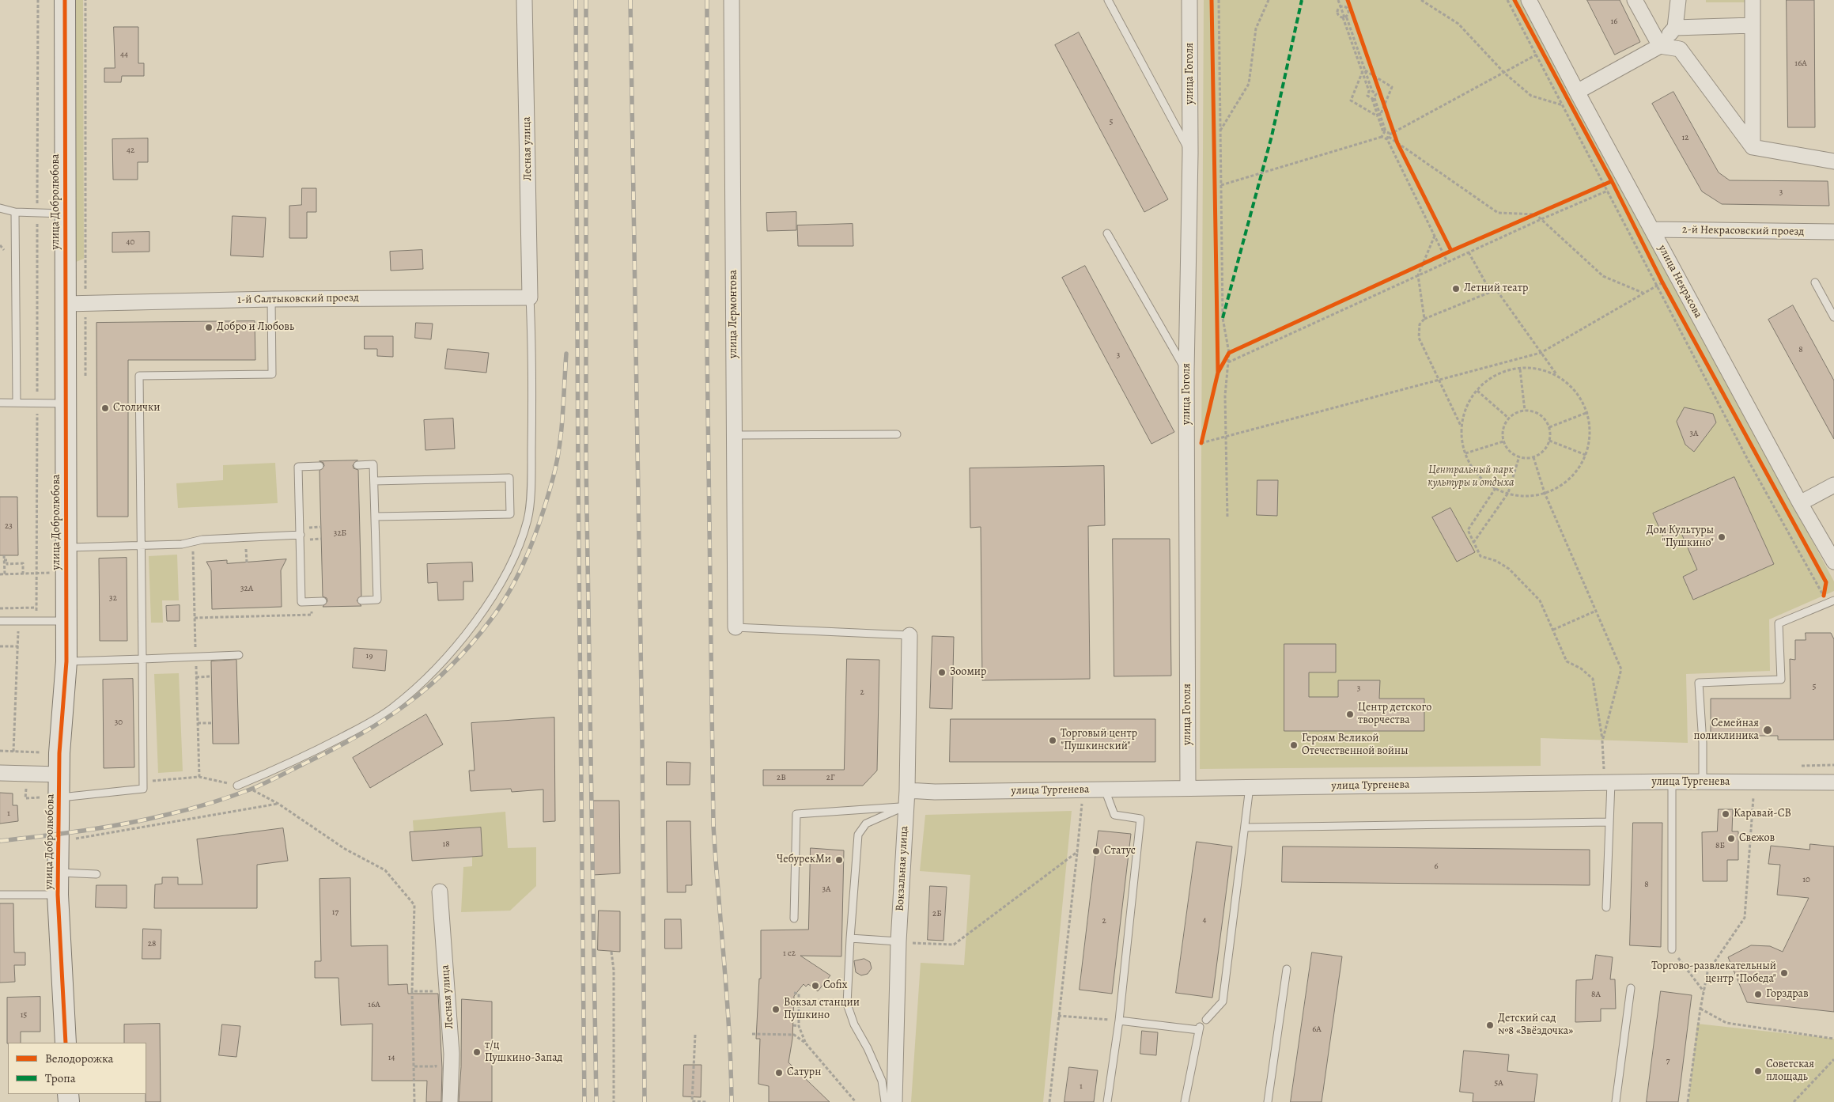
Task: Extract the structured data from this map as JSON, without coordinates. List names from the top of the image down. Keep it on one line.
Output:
{"streets":{"street":["улица Гоголя","Лесная улица","улица Добролюбова","2-й Некрасовский проезд","улица Некрасова","1-й Салтыковский проезд","улица Лермонтова","улица Тургенева","Вокзальная улица"]},"crossings":[["улица Гоголя","улица Тургенева"],["Лесная улица","1-й Салтыковский проезд"],["улица Добролюбова","1-й Салтыковский проезд"],["2-й Некрасовский проезд","улица Некрасова"],["улица Тургенева","Вокзальная улица"]],"parks":["Центральный парк культуры и отдыха"],"places":["Летний театр","Добро и Любовь","Столички","Дом Культуры \"Пушкино\"","Зоомир","Центр детского творчества","Семейная поликлиника","Торговый центр \"Пушкинский\"","Героям Великой Отечественной войны","Каравай-СВ","Свежов","Статус","ЧебурекМи","Торгово-развлекательный центр \"Победа\"","Cofix","Горздрав","Вокзал станции Пушкино","Детский сад №8 «Звёздочка»","т/ц Пушкино-Запад","Советская площадь","Сатурн"],"house_numbers":["16","44","16А","5","12","42","3","40","8","3","3А","23","32Б","32А","32","19","5","3","2","30","2В","2Г","1","18","8Б","6","10","8","3А","17","2Б","4","2","28","1 с2","8А","16А","15","6А","14","7","5А","1"],"legend":["Велодорожка","Тропа"]}
